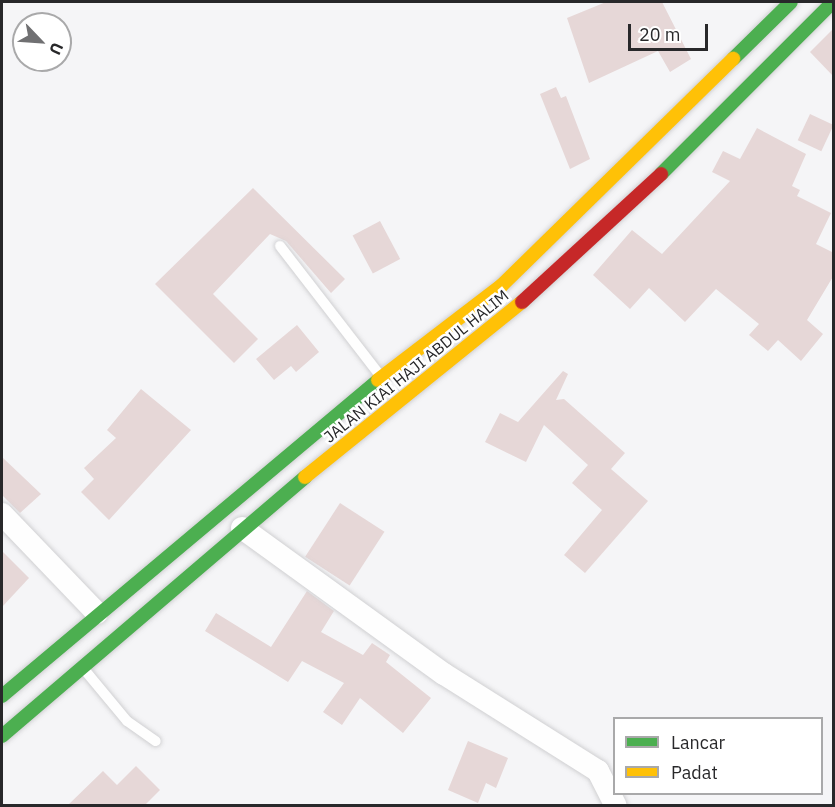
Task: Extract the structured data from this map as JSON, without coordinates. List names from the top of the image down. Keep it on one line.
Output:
{"streets":{"main road":["JALAN KIAI HAJI ABDUL HALIM"]},"legend":["Lancar","Padat"],"scale_bar":"20 m","north":"bottom right"}
